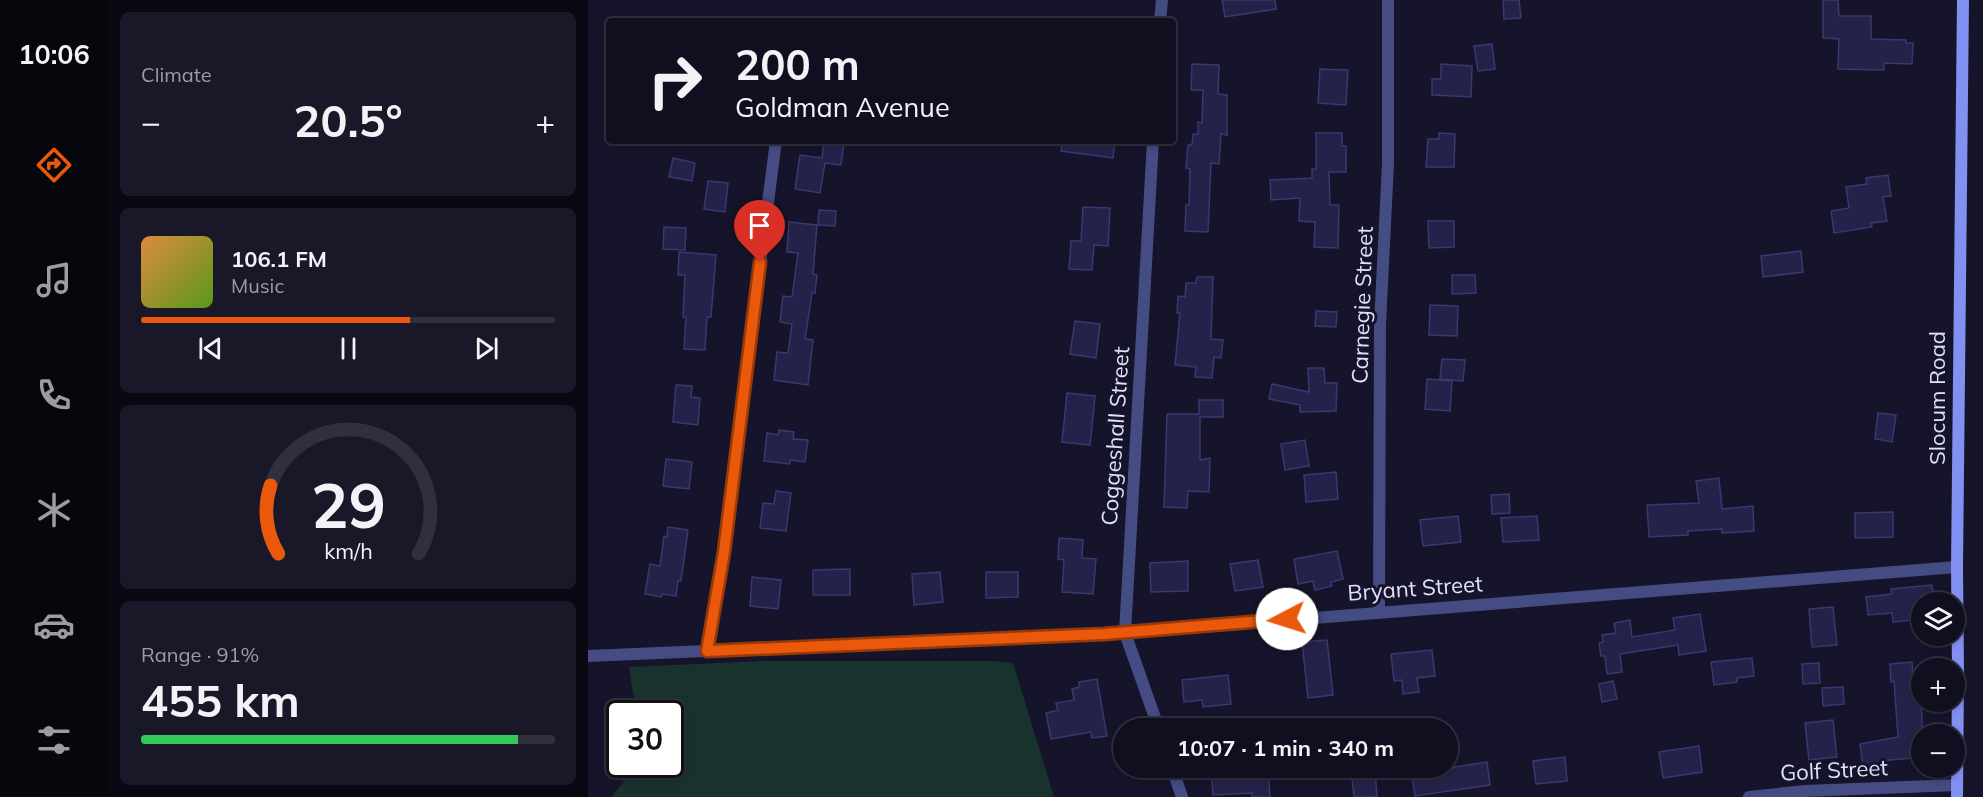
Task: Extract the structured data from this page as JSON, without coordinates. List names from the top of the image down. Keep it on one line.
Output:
{"streets":{"main road":["Slocum Road"],"street":["Carnegie Street","Coggeshall Street","Bryant Street","Golf Street"]},"crossings":[["Carnegie Street","Bryant Street"],["Slocum Road","Bryant Street"],["Slocum Road","Golf Street"],["Coggeshall Street","Bryant Street"]],"page":{"tabs":"10:06","tile":["Climate",["Range · 91%","455 km"]],"turn":["200 m","Goldman Avenue"],"heat":["−","20.5°","+"],"song":["106.1 FM","Music"],"map_buttons":["+","−"],"limit":"30","trip":"10:07 · 1 min · 340 m","gauge":["29","km/h"]}}
